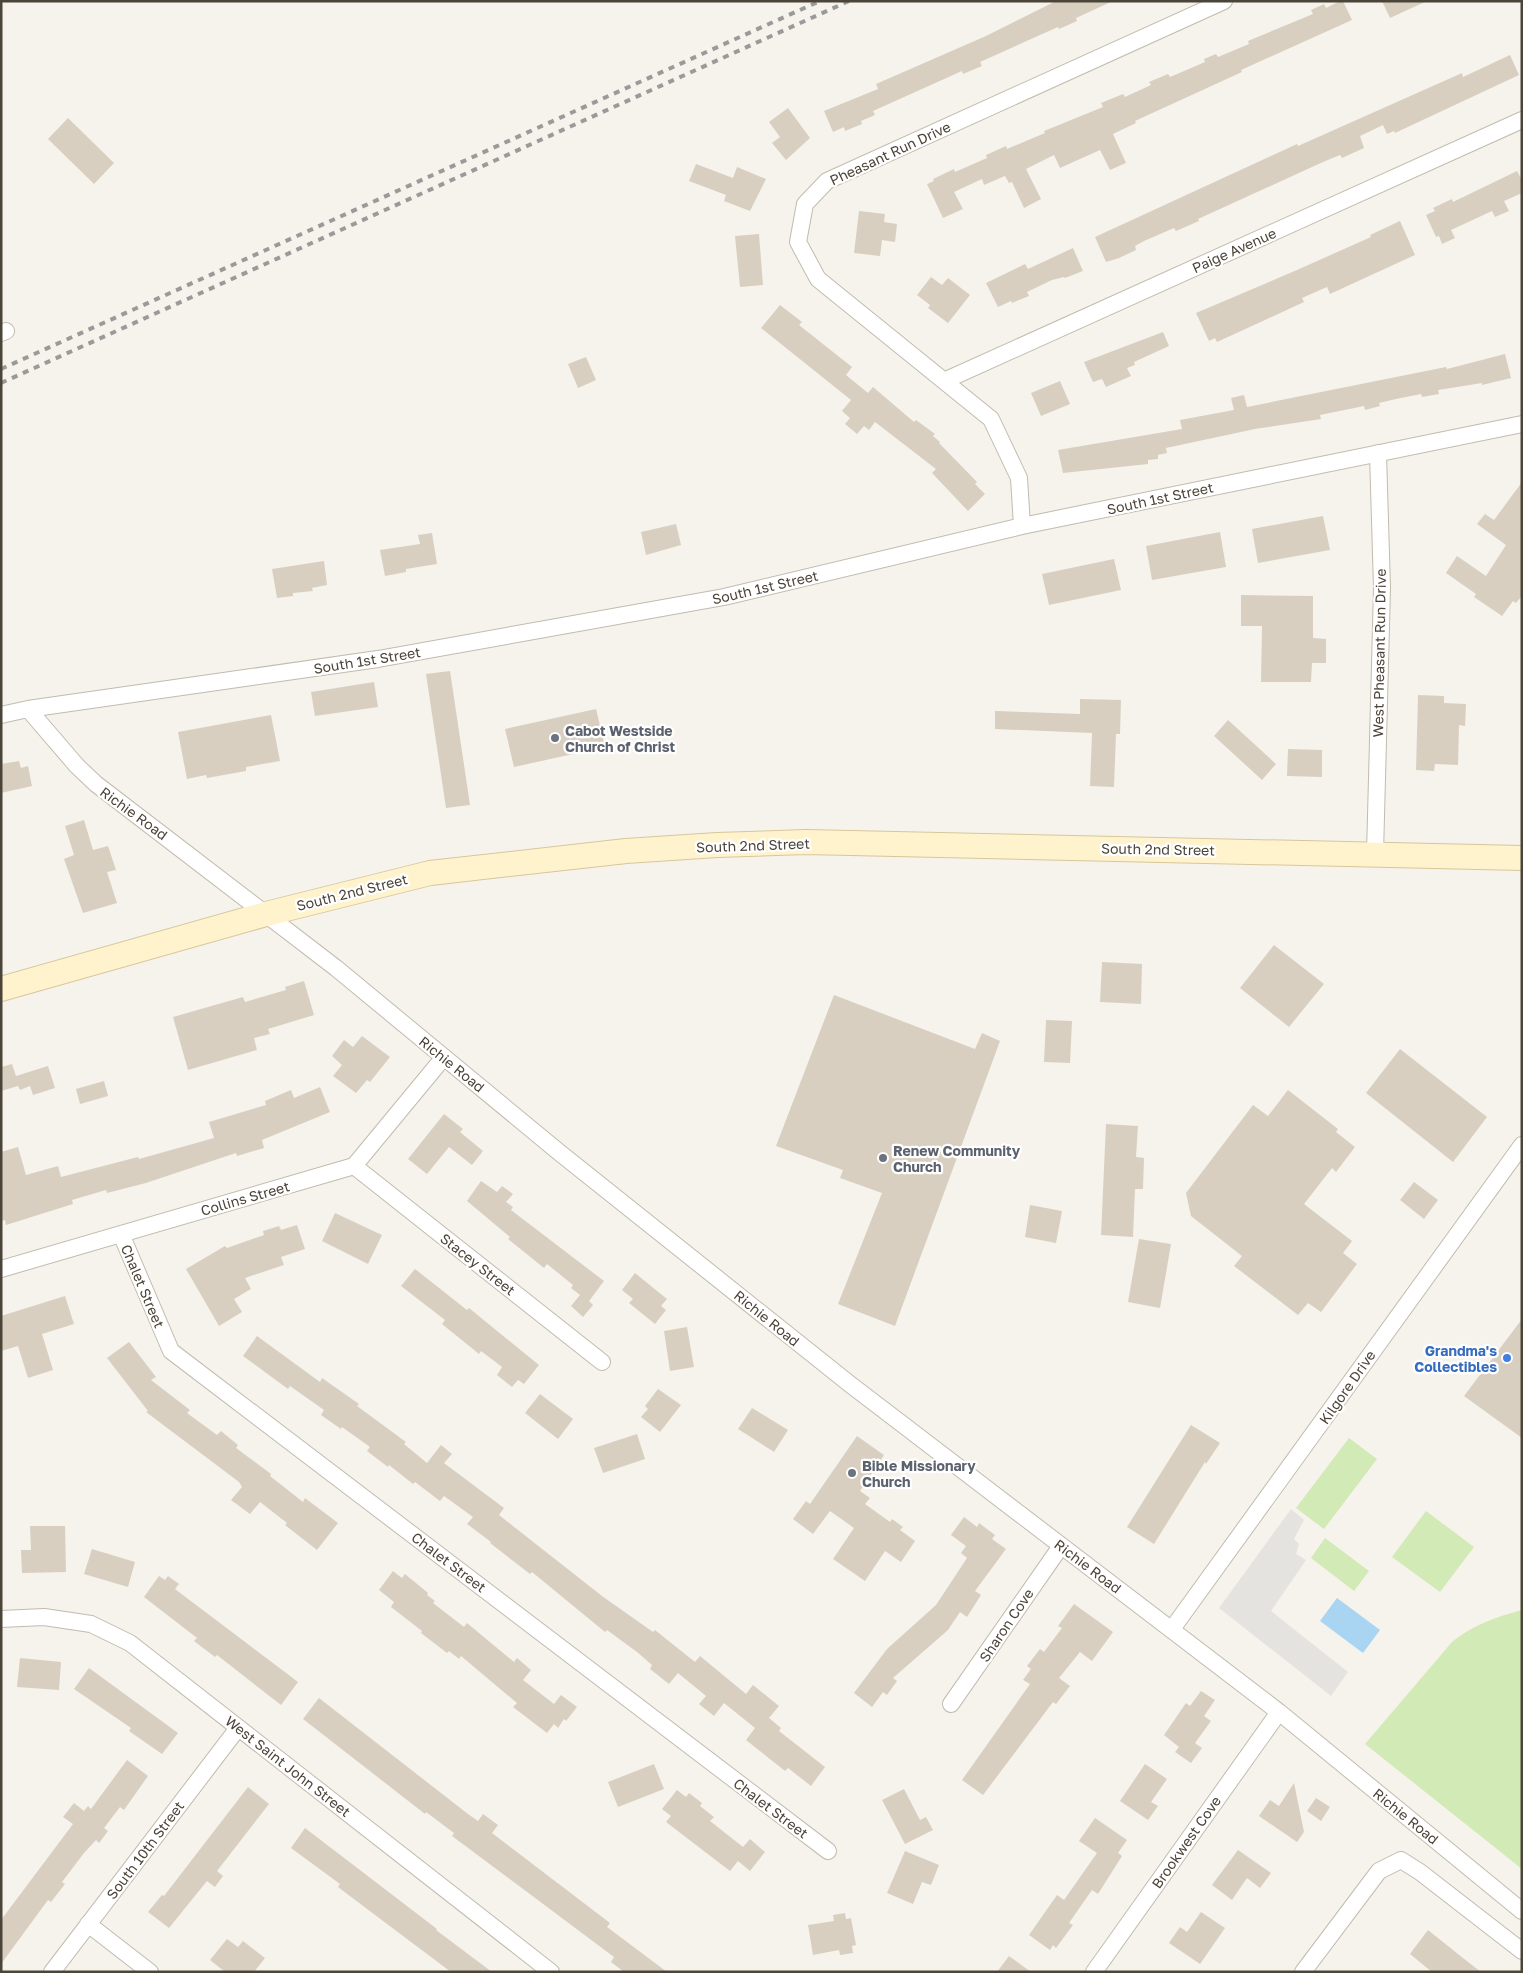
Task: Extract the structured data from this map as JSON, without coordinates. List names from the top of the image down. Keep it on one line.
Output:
{"streets":{"main road":["South 2nd Street"],"street":["Pheasant Run Drive","Paige Avenue","South 1st Street","West Pheasant Run Drive","Richie Road","Collins Street","Stacey Street","Chalet Street","Kilgore Drive","Sharon Cove","West Saint John Street","Brookwest Cove","South 10th Street"]},"crossings":[["Pheasant Run Drive","Paige Avenue"],["Pheasant Run Drive","South 1st Street"],["South 1st Street","West Pheasant Run Drive"],["South 1st Street","Richie Road"],["West Pheasant Run Drive","South 2nd Street"],["Richie Road","South 2nd Street"],["Richie Road","Kilgore Drive"],["Richie Road","Sharon Cove"],["Richie Road","Brookwest Cove"],["Collins Street","Stacey Street"],["Collins Street","Chalet Street"],["West Saint John Street","South 10th Street"]],"places":["Cabot Westside Church of Christ","Renew Community Church","Grandma's Collectibles","Bible Missionary Church"]}
